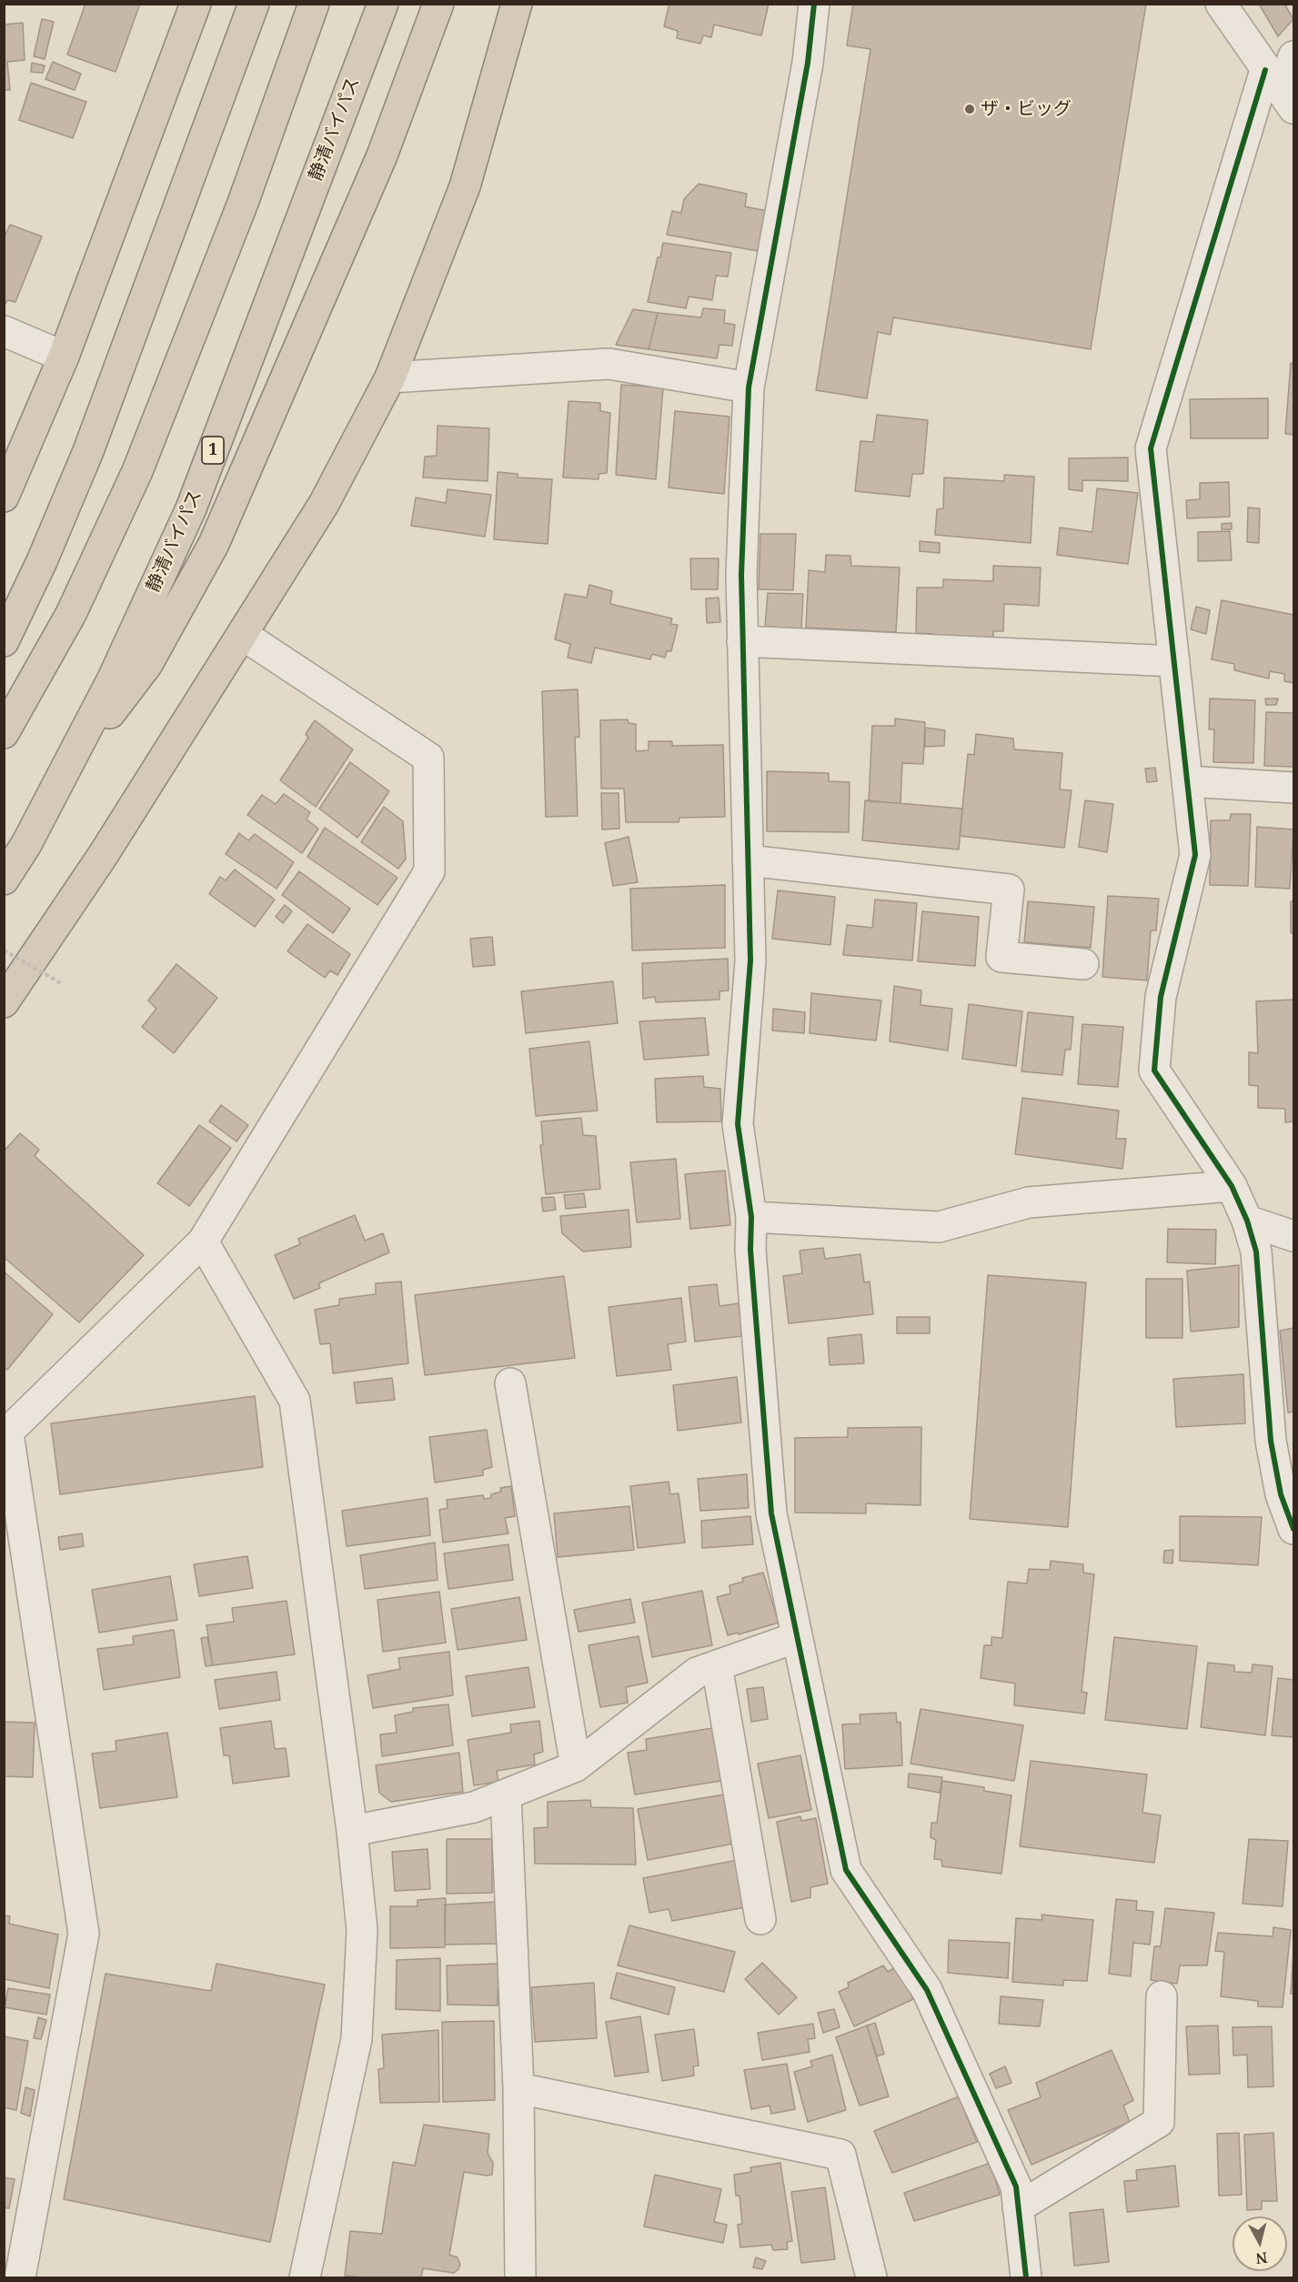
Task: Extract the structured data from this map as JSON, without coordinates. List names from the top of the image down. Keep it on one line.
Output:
{"streets":{"highway":["静清バイパス","1"]},"places":["ザ・ビッグ"],"north":"bottom"}
